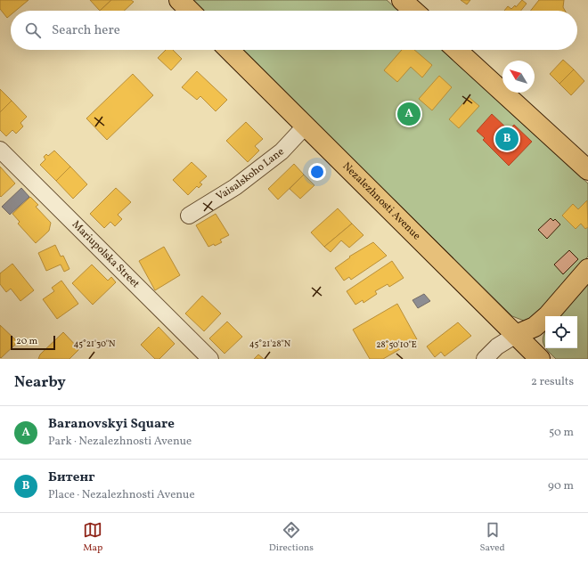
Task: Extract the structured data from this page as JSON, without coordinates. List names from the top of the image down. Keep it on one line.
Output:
{"streets":{"main road":["Nezalezhnosti Avenue"],"street":["Vaisalskoho Lane","Mariupolska Street"]},"crossings":[["Vaisalskoho Lane","Nezalezhnosti Avenue"]],"scale_bar":"20 m","north":"top left","page":{"search":"Search here","pins":["A","B"],"scale":"20 m","heading":["Nearby","2 results"],"list":[{"mark":"A","name":"Baranovskyi Square","note":"Park · Nezalezhnosti Avenue","value":"50 m"},{"mark":"B","name":"Битенг","note":"Place · Nezalezhnosti Avenue","value":"90 m"}],"nav":["Map","Directions","Saved"]},"coordinates":["45°21'30\"N","45°21'28\"N","28°50'10\"E"]}
